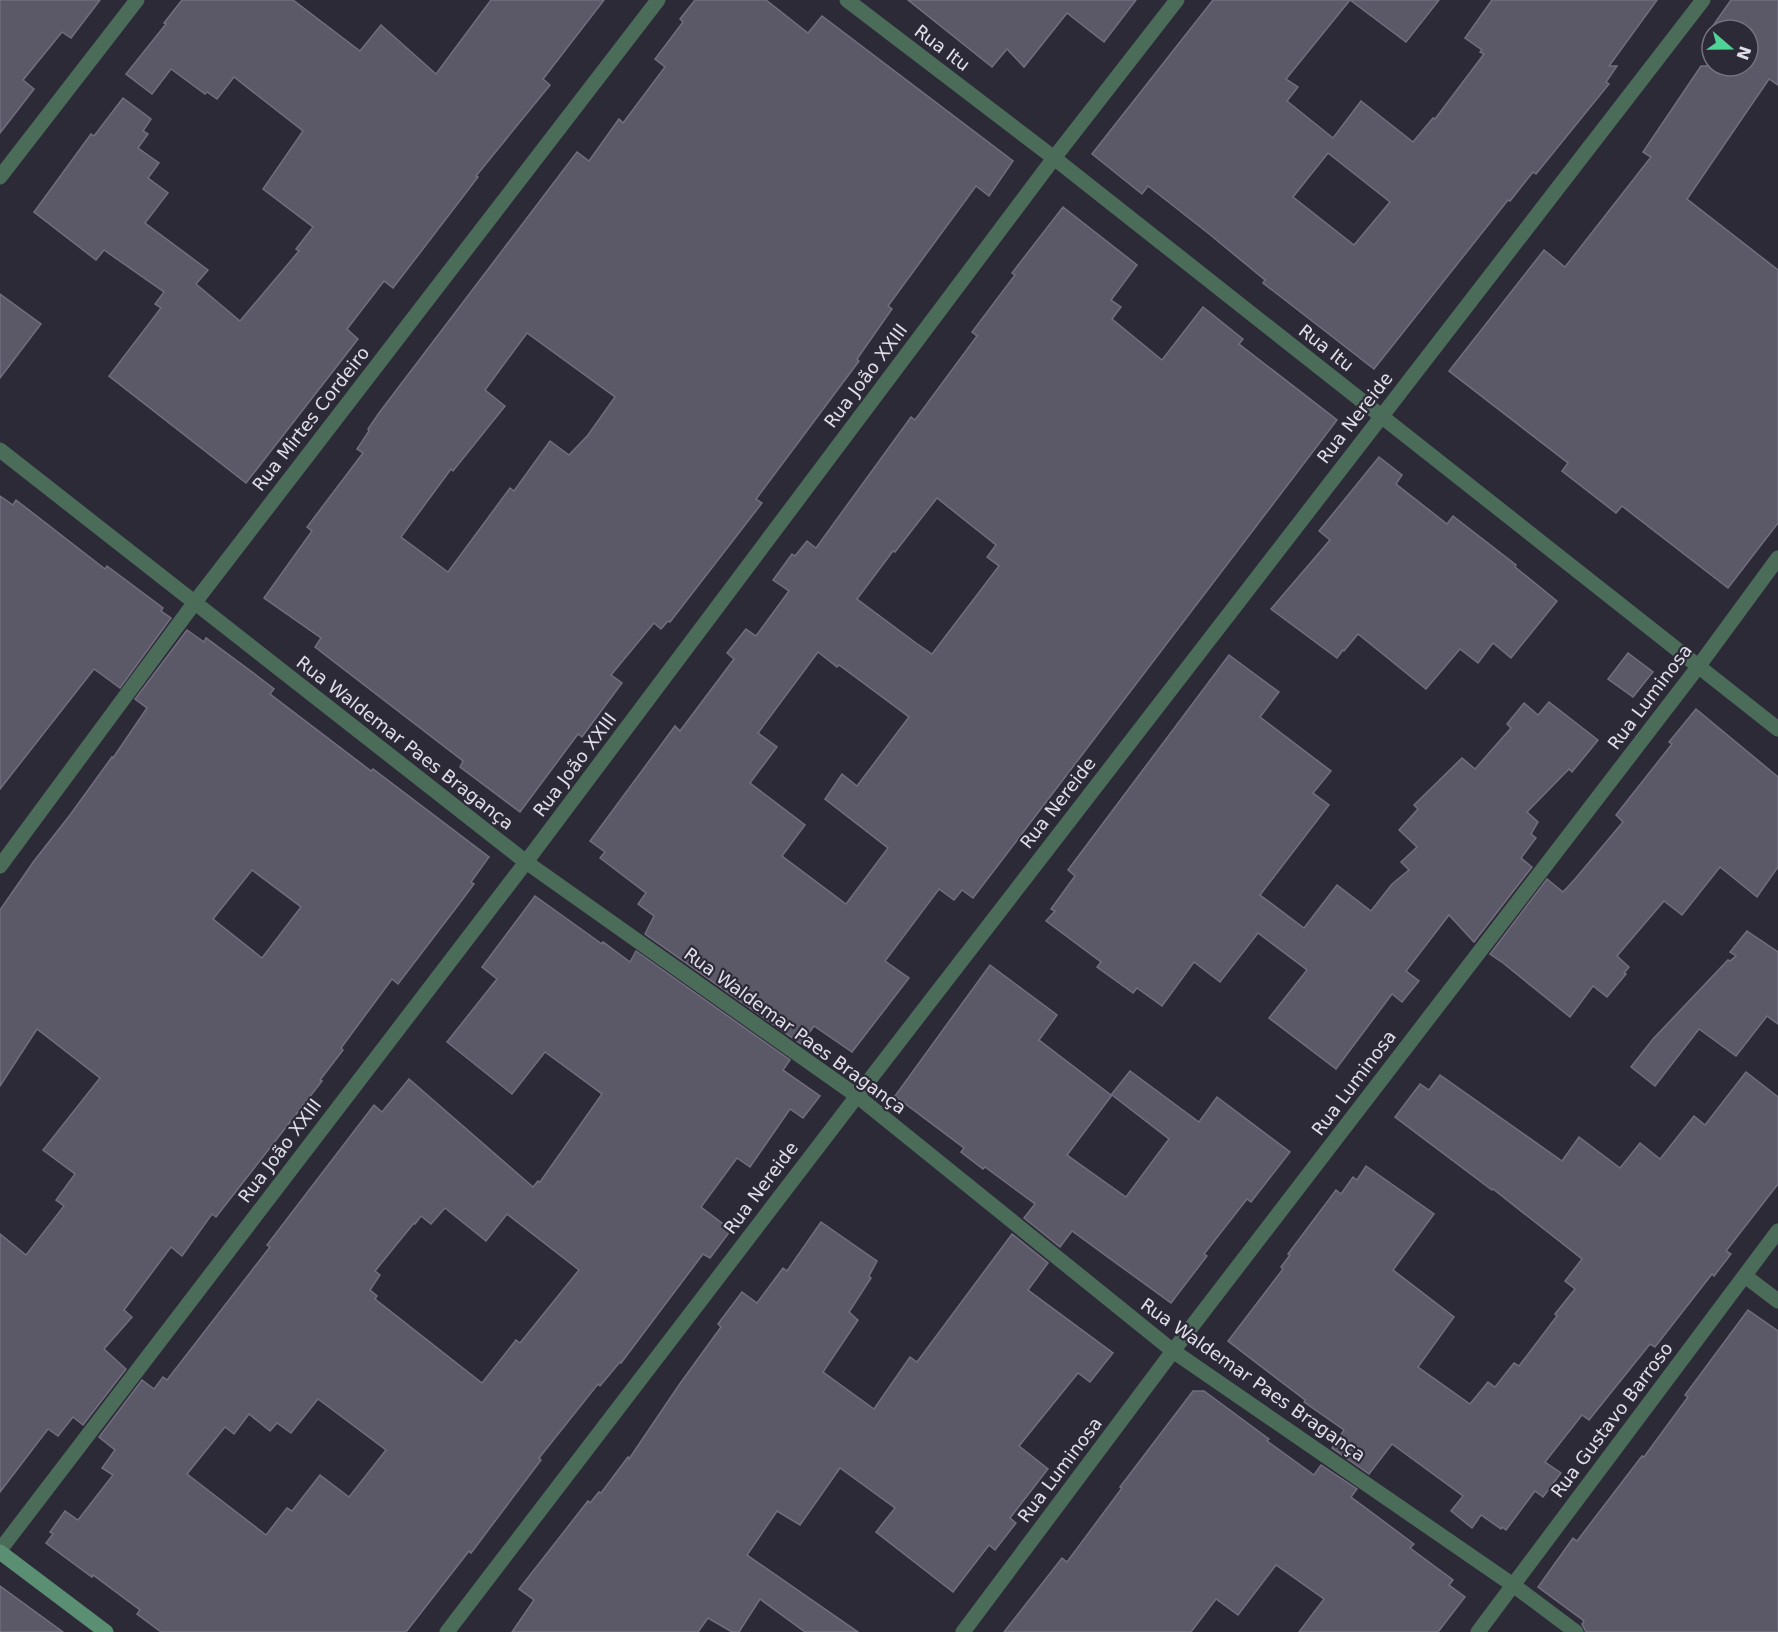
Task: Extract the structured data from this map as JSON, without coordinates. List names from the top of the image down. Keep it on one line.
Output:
{"streets":{"street":["Rua Itu","Rua João XXIII","Rua Nereide","Rua Mirtes Cordeiro","Rua Luminosa","Rua Waldemar Paes Bragança","Rua Gustavo Barroso"]},"crossings":[["Rua Itu","Rua João XXIII"],["Rua Itu","Rua Nereide"],["Rua Itu","Rua Luminosa"],["Rua João XXIII","Rua Waldemar Paes Bragança"],["Rua Nereide","Rua Waldemar Paes Bragança"],["Rua Mirtes Cordeiro","Rua Waldemar Paes Bragança"],["Rua Luminosa","Rua Waldemar Paes Bragança"],["Rua Waldemar Paes Bragança","Rua Gustavo Barroso"]],"north":"right"}
